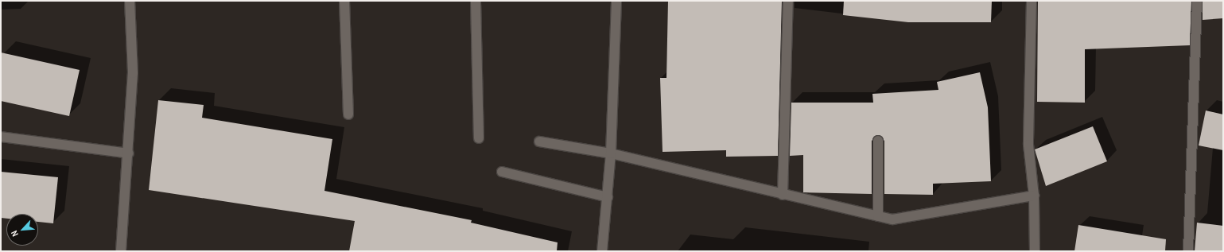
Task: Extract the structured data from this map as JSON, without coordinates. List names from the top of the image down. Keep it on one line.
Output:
{"north":"bottom left"}
